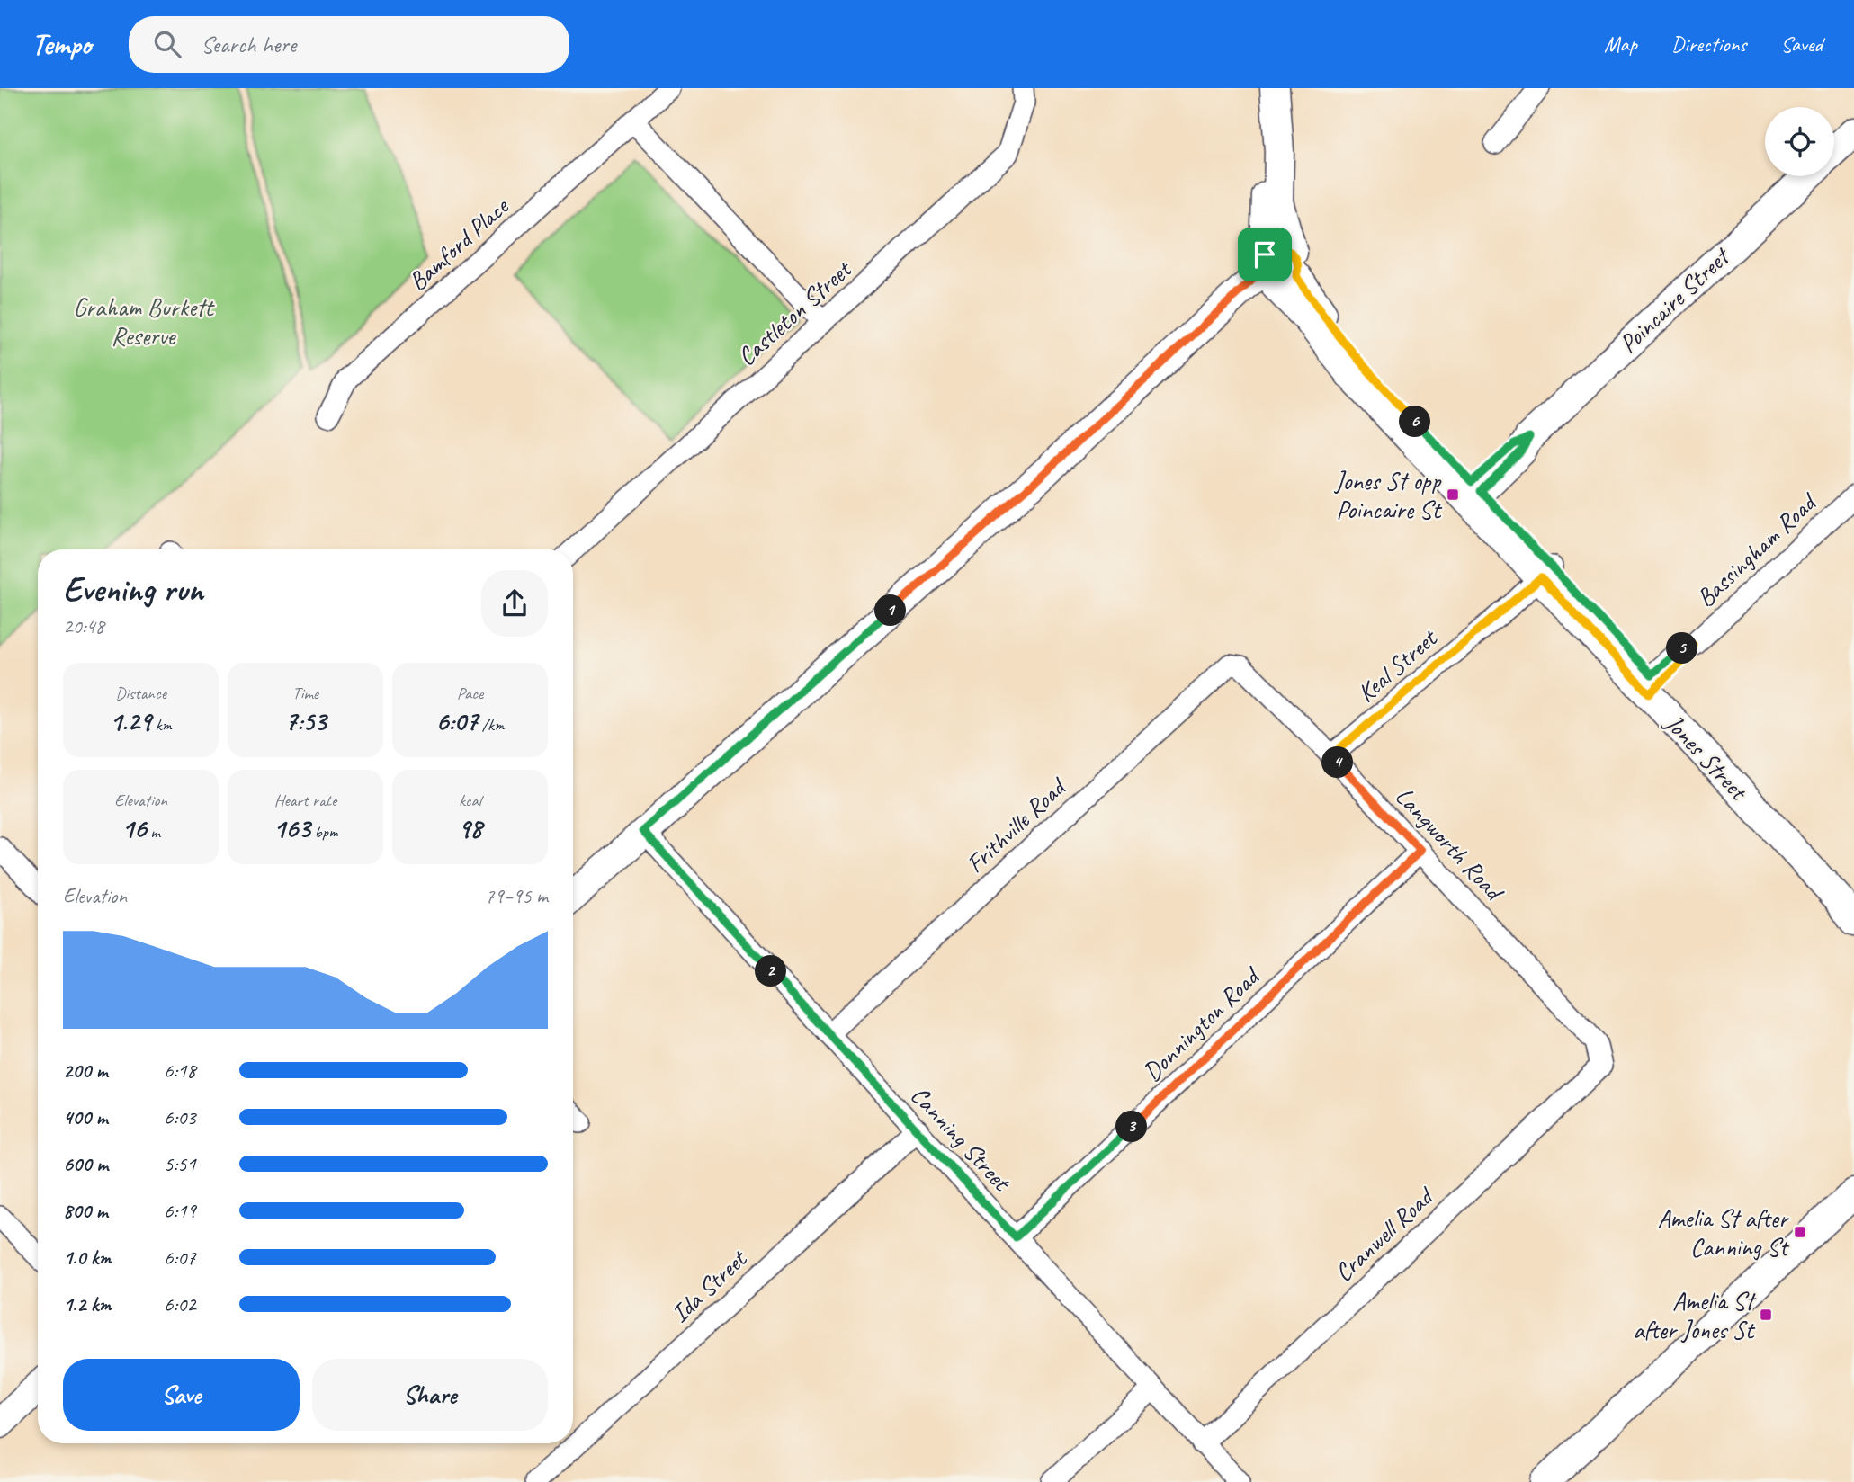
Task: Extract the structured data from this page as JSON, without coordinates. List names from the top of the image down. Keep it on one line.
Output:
{"streets":{"street":["Bamford Place","Poincaire Street","Castleton Street","Bassingham Road","Keal Street","Jones Street","Frithville Road","Langworth Road","Donnington Road","Canning Street","Cranwell Road","Ida Street"]},"crossings":[["Poincaire Street","Jones Street"],["Bassingham Road","Jones Street"],["Keal Street","Jones Street"],["Keal Street","Langworth Road"],["Frithville Road","Langworth Road"],["Frithville Road","Canning Street"],["Langworth Road","Donnington Road"],["Langworth Road","Cranwell Road"],["Donnington Road","Canning Street"],["Canning Street","Cranwell Road"],["Canning Street","Ida Street"]],"parks":["Graham Burkett Reserve"],"places":{"transit":["Jones St opp Poincaire St","Amelia St after Canning St","Amelia St after Jones St"]},"page":{"header":"Tempo","search":"Search here","nav":["Map","Directions","Saved"],"pins":["6","1","5","4","2","3"],"heading":["Evening run","20:48"],"stats":[["Distance","1.29 km"],["Time","7:53"],["Pace","6:07 /km"],["Elevation","16 m"],["Heart rate","163 bpm"],["kcal","98"]],"chart":["Elevation","79–95 m"],"list":[{"name":"200 m","note":"6:18"},{"name":"400 m","note":"6:03"},{"name":"600 m","note":"5:51"},{"name":"800 m","note":"6:19"},{"name":"1.0 km","note":"6:07"},{"name":"1.2 km","note":"6:02"}],"buttons":["Save","Share"]}}
